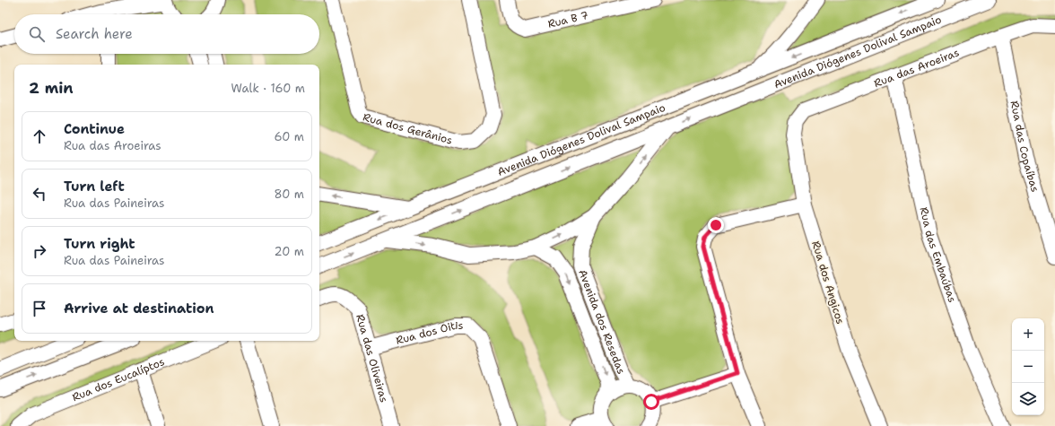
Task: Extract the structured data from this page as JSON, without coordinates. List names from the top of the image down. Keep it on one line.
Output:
{"streets":{"street":["Rua B 7","Avenida Diógenes Dolival Sampaio","Rua das Aroeiras","Rua dos Gerânios","Rua das Copaíbas","Rua das Embaúbas","Rua dos Angicos","Avenida dos Resedas","Rua dos Oitis","Rua das Oliveiras","Rua dos Eucalíptos"]},"crossings":[["Avenida Diógenes Dolival Sampaio","Avenida dos Resedas"],["Rua das Aroeiras","Rua das Copaíbas"],["Rua das Aroeiras","Rua das Embaúbas"],["Rua das Aroeiras","Rua dos Angicos"],["Rua dos Oitis","Rua das Oliveiras"]],"page":{"search":"Search here","heading":["2 min","Walk · 160 m"],"list":[["Continue","Rua das Aroeiras","60 m"],["Turn left","Rua das Paineiras","80 m"],["Turn right","Rua das Paineiras","20 m"],"Arrive at destination"],"map_buttons":["+","−"]}}
